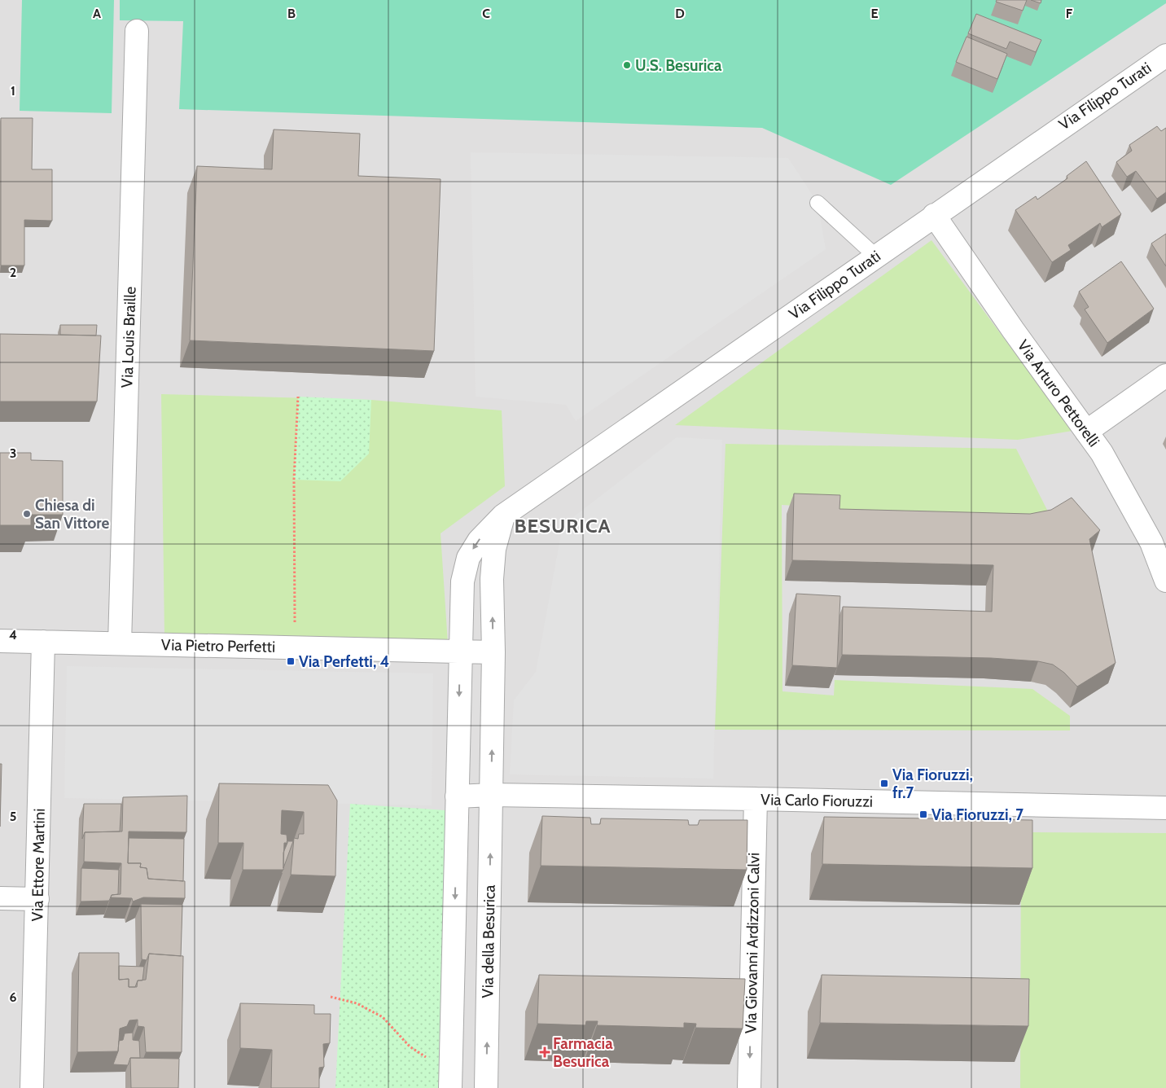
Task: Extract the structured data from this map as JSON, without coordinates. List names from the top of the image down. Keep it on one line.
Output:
{"streets":{"street":["Via Filippo Turati","Via Louis Braille","Via Arturo Pettorelli","Via Pietro Perfetti","Via Carlo Fioruzzi","Via Ettore Martini","Via della Besurica","Via Giovanni Ardizzoni Calvi"]},"crossings":[["Via Filippo Turati","Via Arturo Pettorelli"],["Via Filippo Turati","Via della Besurica"],["Via Louis Braille","Via Pietro Perfetti"],["Via Pietro Perfetti","Via Ettore Martini"],["Via Carlo Fioruzzi","Via della Besurica"],["Via Carlo Fioruzzi","Via Giovanni Ardizzoni Calvi"]],"one_way":["Via Giovanni Ardizzoni Calvi"],"districts":["BESURICA"],"places":{"other":["U.S. Besurica","Chiesa di San Vittore"],"transit":["Via Perfetti, 4","Via Fioruzzi, fr.7","Via Fioruzzi, 7"],"health":["Farmacia Besurica"]},"grid":{"columns":["A","B","C","D","E","F"],"rows":["1","2","3","4","5","6"]}}
